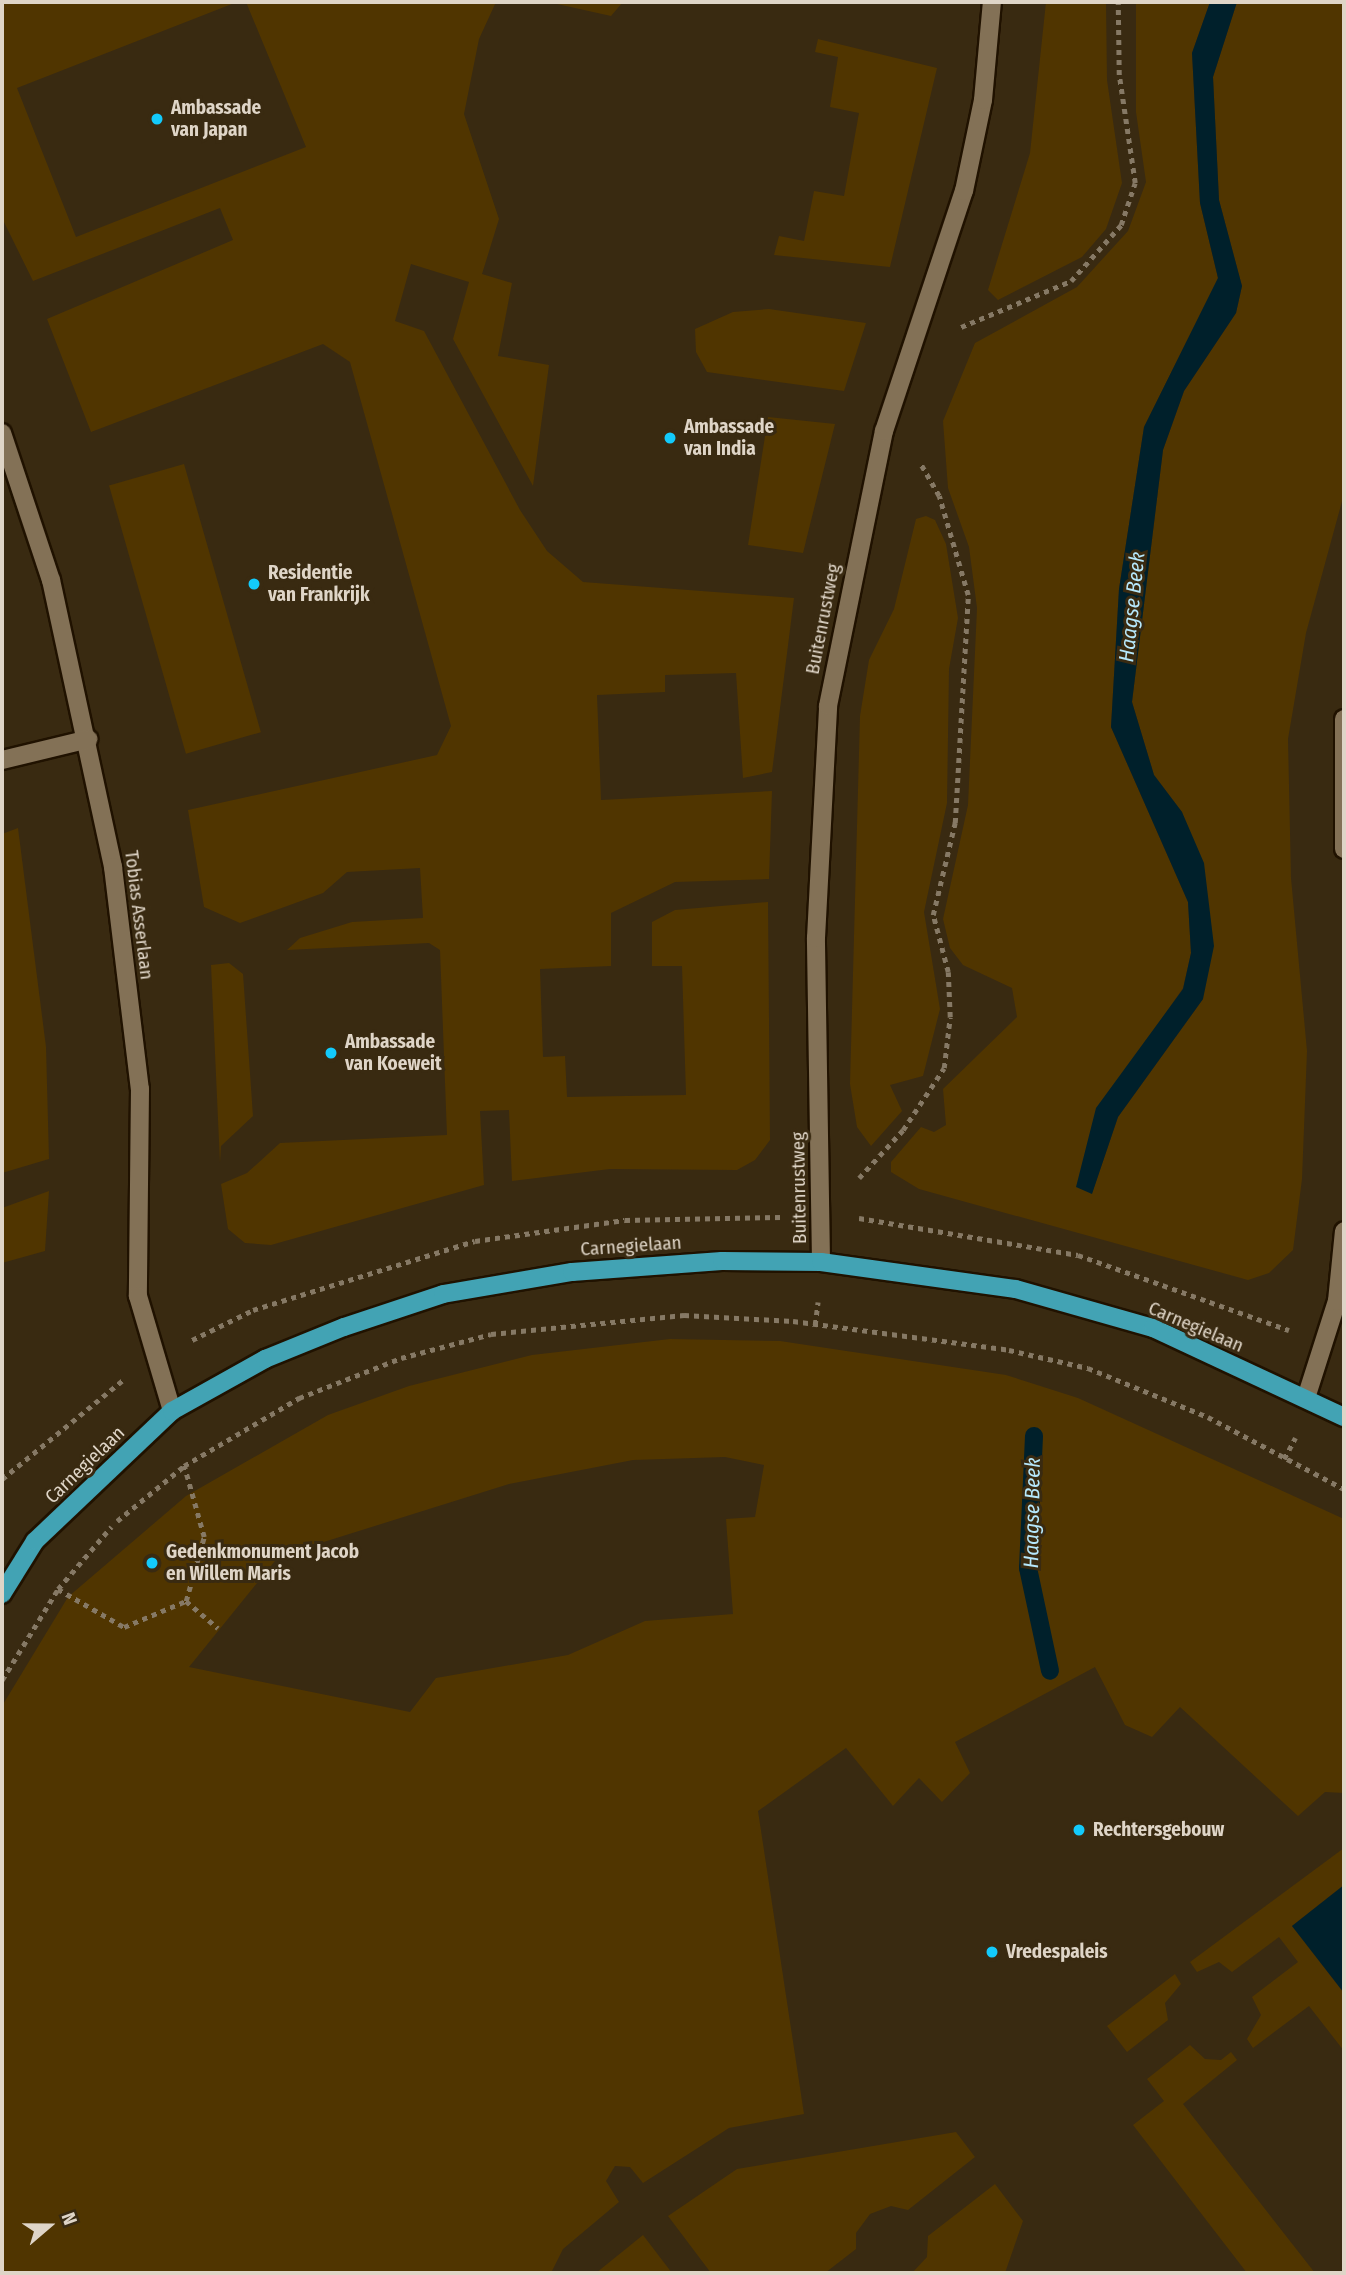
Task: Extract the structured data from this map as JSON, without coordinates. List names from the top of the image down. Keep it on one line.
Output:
{"streets":{"main road":["Carnegielaan"],"street":["Buitenrustweg","Tobias Asserlaan"]},"crossings":[["Buitenrustweg","Carnegielaan"],["Tobias Asserlaan","Carnegielaan"]],"water":["Haagse Beek"],"places":["Ambassade van Japan","Ambassade van India","Residentie van Frankrijk","Ambassade van Koeweit","Gedenkmonument Jacob en Willem Maris","Rechtersgebouw","Vredespaleis"],"north":"right"}
